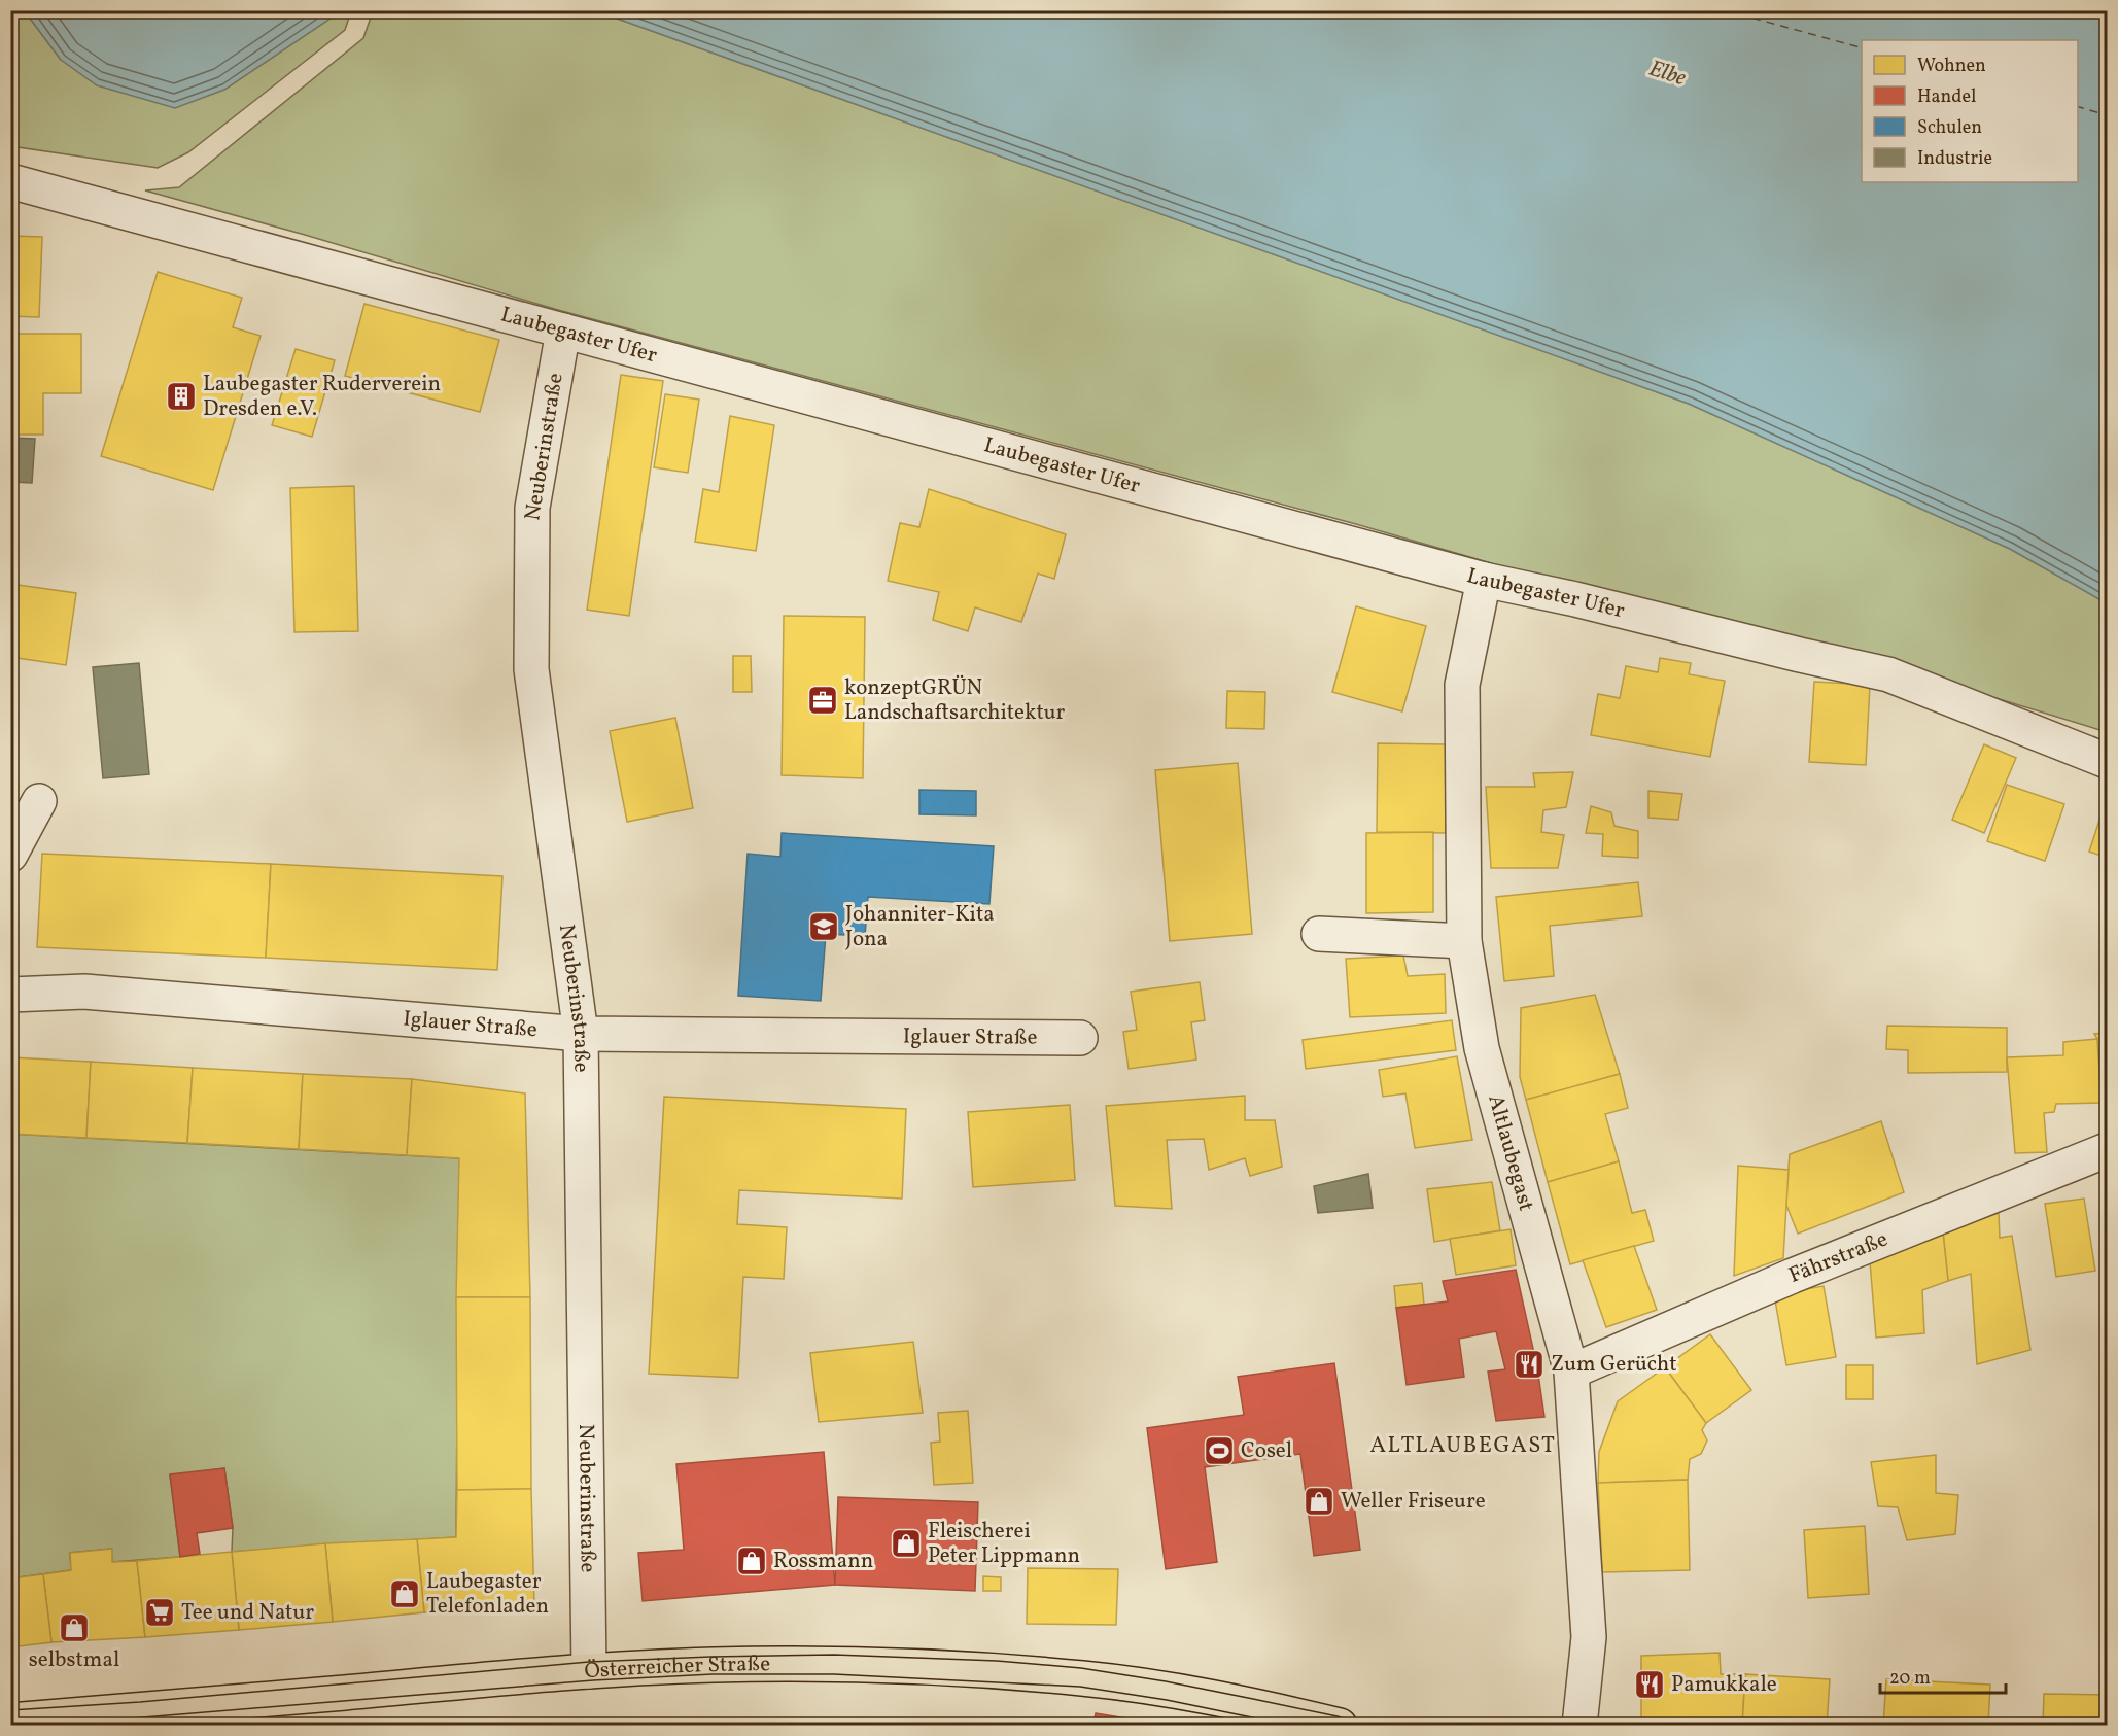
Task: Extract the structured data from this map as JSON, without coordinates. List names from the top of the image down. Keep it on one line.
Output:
{"streets":{"main road":["Österreicher Straße"],"street":["Laubegaster Ufer","Neuberinstraße","Iglauer Straße","Altlaubegast","Fährstraße"]},"crossings":[["Laubegaster Ufer","Neuberinstraße"],["Laubegaster Ufer","Altlaubegast"],["Neuberinstraße","Iglauer Straße"],["Neuberinstraße","Österreicher Straße"],["Altlaubegast","Fährstraße"]],"districts":["ALTLAUBEGAST"],"water":["Elbe"],"places":{"building":["Laubegaster Ruderverein Dresden e.V."],"office":["konzeptGRÜN Landschaftsarchitektur"],"school or university":["Johanniter-Kita Jona"],"restaurant":["Zum Gerücht","Pamukkale"],"sports":["Cosel"],"shop":["Weller Friseure","Fleischerei Peter Lippmann","Rossmann","Laubegaster Telefonladen","selbstmal"],"supermarket":["Tee und Natur"]},"legend":["Wohnen","Handel","Schulen","Industrie"],"scale_bar":"20 m"}
